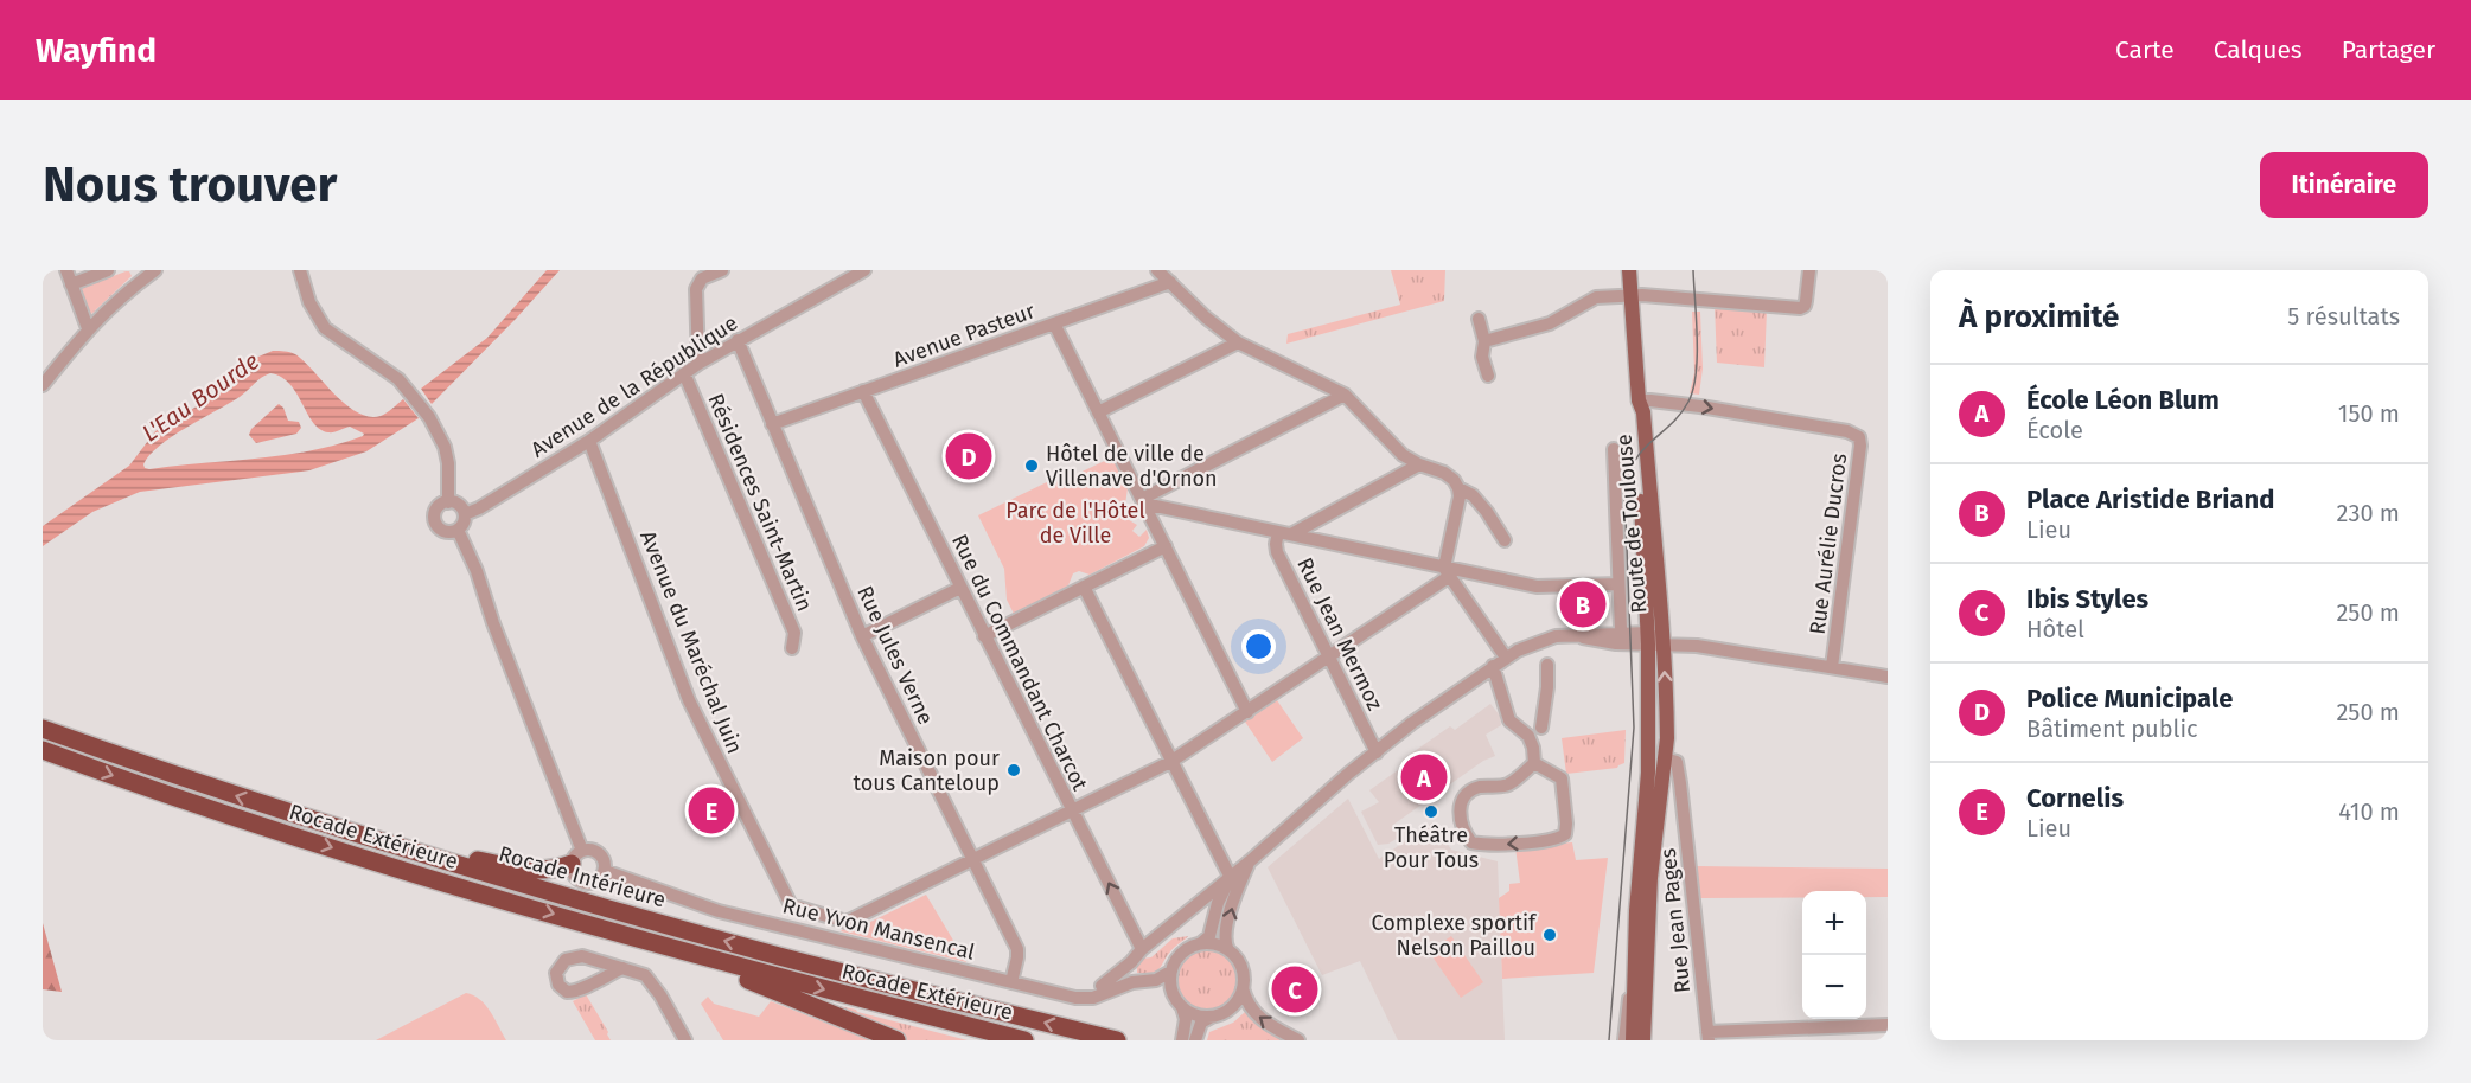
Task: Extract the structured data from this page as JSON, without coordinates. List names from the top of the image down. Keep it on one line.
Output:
{"streets":{"highway":["Rocade Extérieure","Rocade Intérieure"],"main road":["Route de Toulouse"],"street":["Avenue Pasteur","Avenue de la République","Résidences Saint-Martin","Rue Aurélie Ducros","Rue Jean Mermoz","Avenue du Maréchal Juin","Rue Jules Verne","Rue du Commandant Charcot","Rue Jean Pages","Rue Yvon Mansencal"]},"crossings":[["Avenue Pasteur","Rue Jules Verne"],["Avenue Pasteur","Rue du Commandant Charcot"],["Avenue de la République","Résidences Saint-Martin"],["Avenue de la République","Avenue du Maréchal Juin"],["Avenue de la République","Rue Jules Verne"],["Route de Toulouse","Rue Aurélie Ducros"],["Rue Jean Mermoz","Avenue du Maréchal Juin"],["Avenue du Maréchal Juin","Rue Jules Verne"],["Avenue du Maréchal Juin","Rue du Commandant Charcot"],["Rue Jules Verne","Rue Yvon Mansencal"]],"water":["L'Eau Bourde"],"parks":["Parc de l'Hôtel de Ville"],"places":["Hôtel de ville de Villenave d'Ornon","Maison pour tous Canteloup","Théâtre Pour Tous","Complexe sportif Nelson Paillou"],"page":{"header":"Wayfind","nav":["Carte","Calques","Partager"],"buttons":"Itinéraire","title":"Nous trouver","heading":["À proximité","5 résultats"],"list":[{"mark":"A","name":"École Léon Blum","note":"École","value":"150 m"},{"mark":"B","name":"Place Aristide Briand","note":"Lieu","value":"230 m"},{"mark":"C","name":"Ibis Styles","note":"Hôtel","value":"250 m"},{"mark":"D","name":"Police Municipale","note":"Bâtiment public","value":"250 m"},{"mark":"E","name":"Cornelis","note":"Lieu","value":"410 m"}],"pins":["D","B","A","E","C"],"map_buttons":["+","−"]}}
